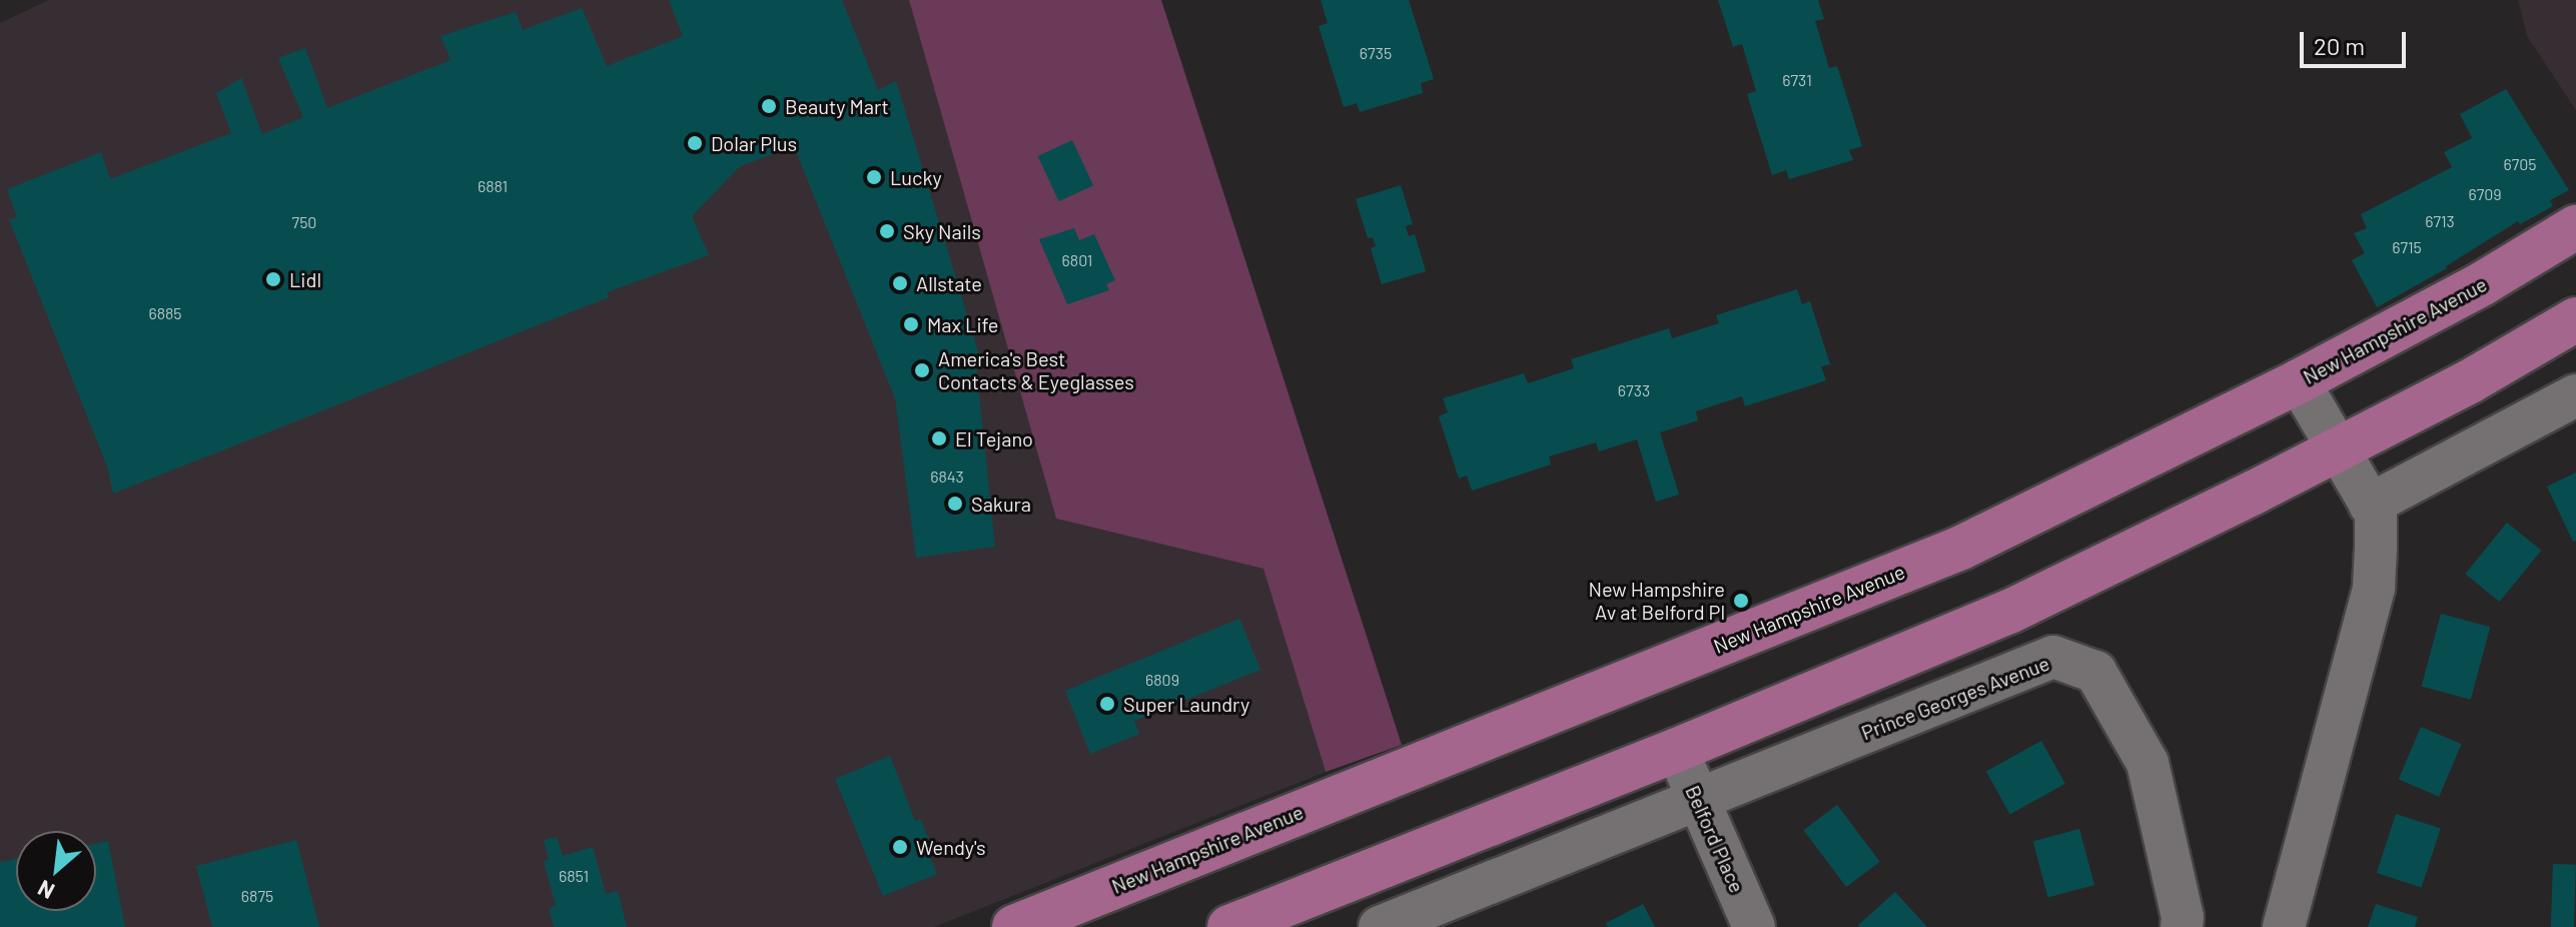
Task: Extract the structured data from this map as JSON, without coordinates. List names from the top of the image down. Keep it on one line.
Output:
{"streets":{"main road":["New Hampshire Avenue"],"street":["Prince Georges Avenue","Belford Place"]},"crossings":[["Prince Georges Avenue","Belford Place"]],"places":["Beauty Mart","Dolar Plus","Lucky","Sky Nails","Lidl","Allstate","Max Life","America's Best Contacts & Eyeglasses","El Tejano","Sakura","New Hampshire Av at Belford Pl","Super Laundry","Wendy's"],"house_numbers":["6735","6731","6705","6881","6709","6713","750","6715","6801","6885","6733","6843","6809","6851","6875"],"scale_bar":"20 m","north":"bottom left"}
